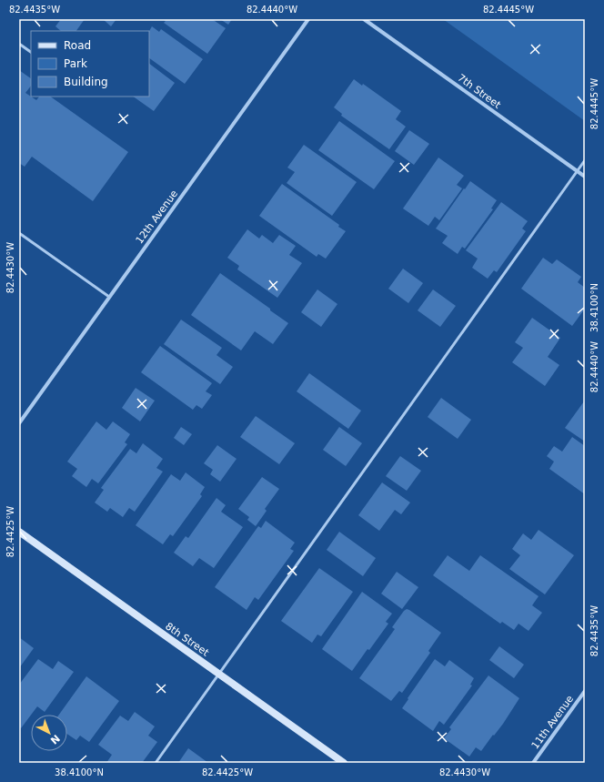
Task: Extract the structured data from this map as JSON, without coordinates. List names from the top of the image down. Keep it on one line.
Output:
{"streets":{"street":["7th Street","12th Avenue","8th Street","11th Avenue"]},"legend":["Road","Park","Building"],"north":"bottom right","coordinates":["82.4435°W","82.4440°W","82.4445°W","82.4430°W","38.4100°N","82.4425°W"]}
